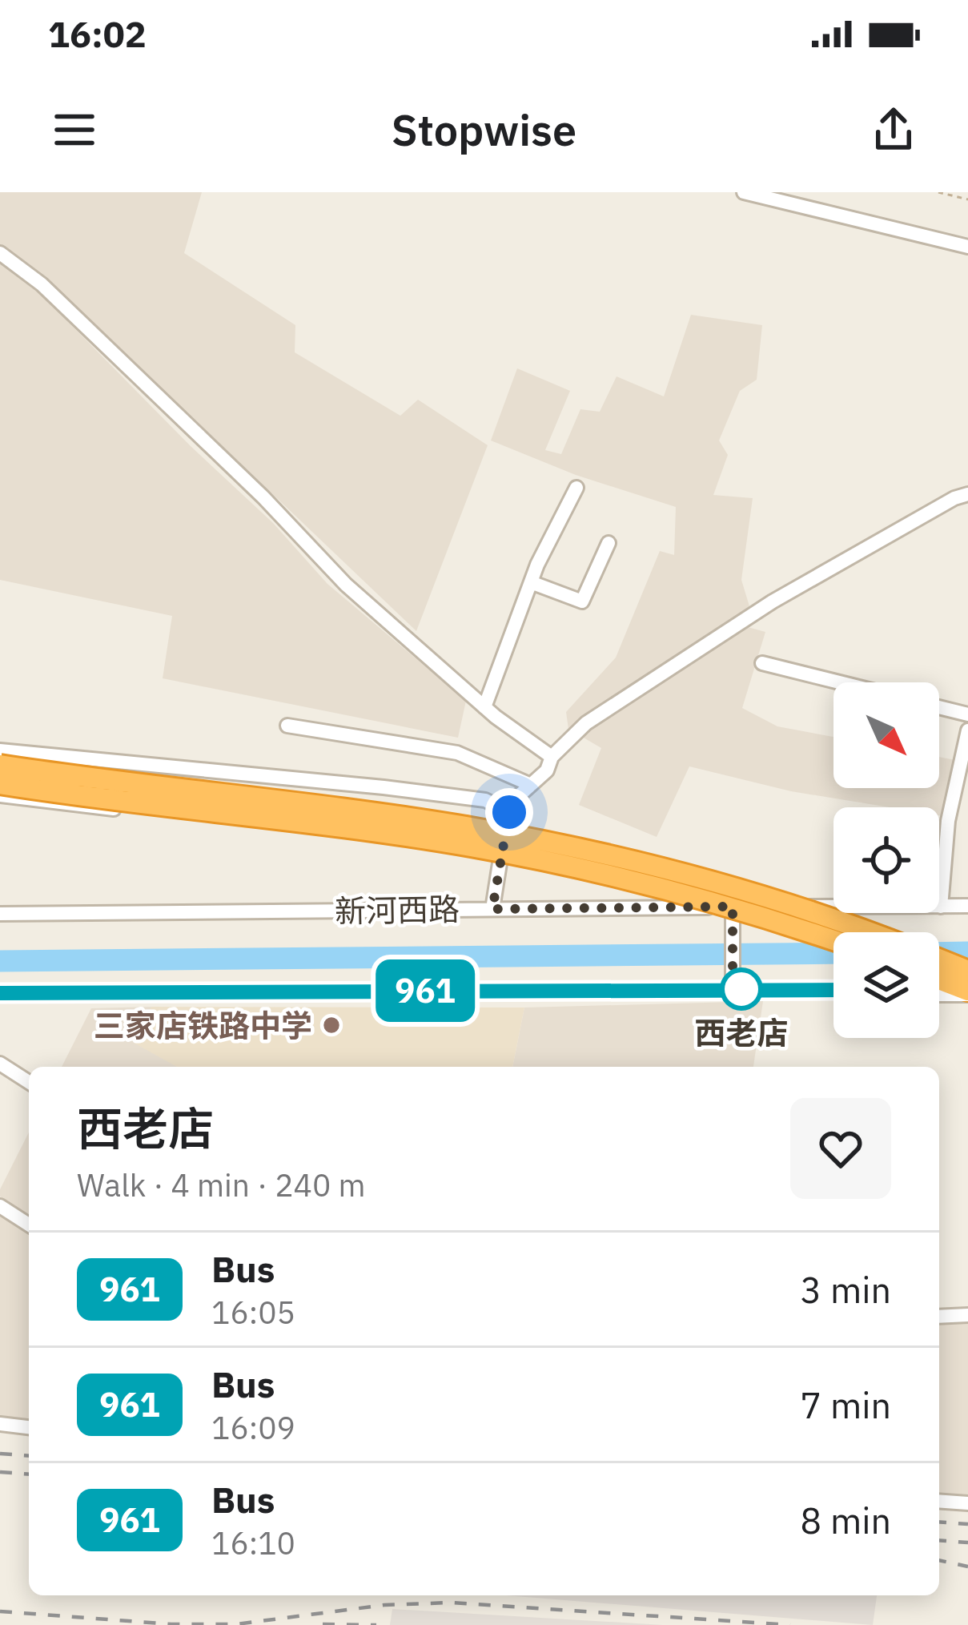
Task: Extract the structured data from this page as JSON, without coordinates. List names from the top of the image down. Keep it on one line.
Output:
{"streets":{"street":["新河西路"]},"places":["西老店","三家店铁路中学"],"lines":["bus line 961"],"north":"bottom right","page":{"status":"16:02","header":"Stopwise","on_map":"961","heading":["西老店","Walk · 4 min · 240 m"],"list":[{"mark":"961","name":"Bus","note":"16:05","value":"3 min"},{"mark":"961","name":"Bus","note":"16:09","value":"7 min"},{"mark":"961","name":"Bus","note":"16:10","value":"8 min"}]}}
